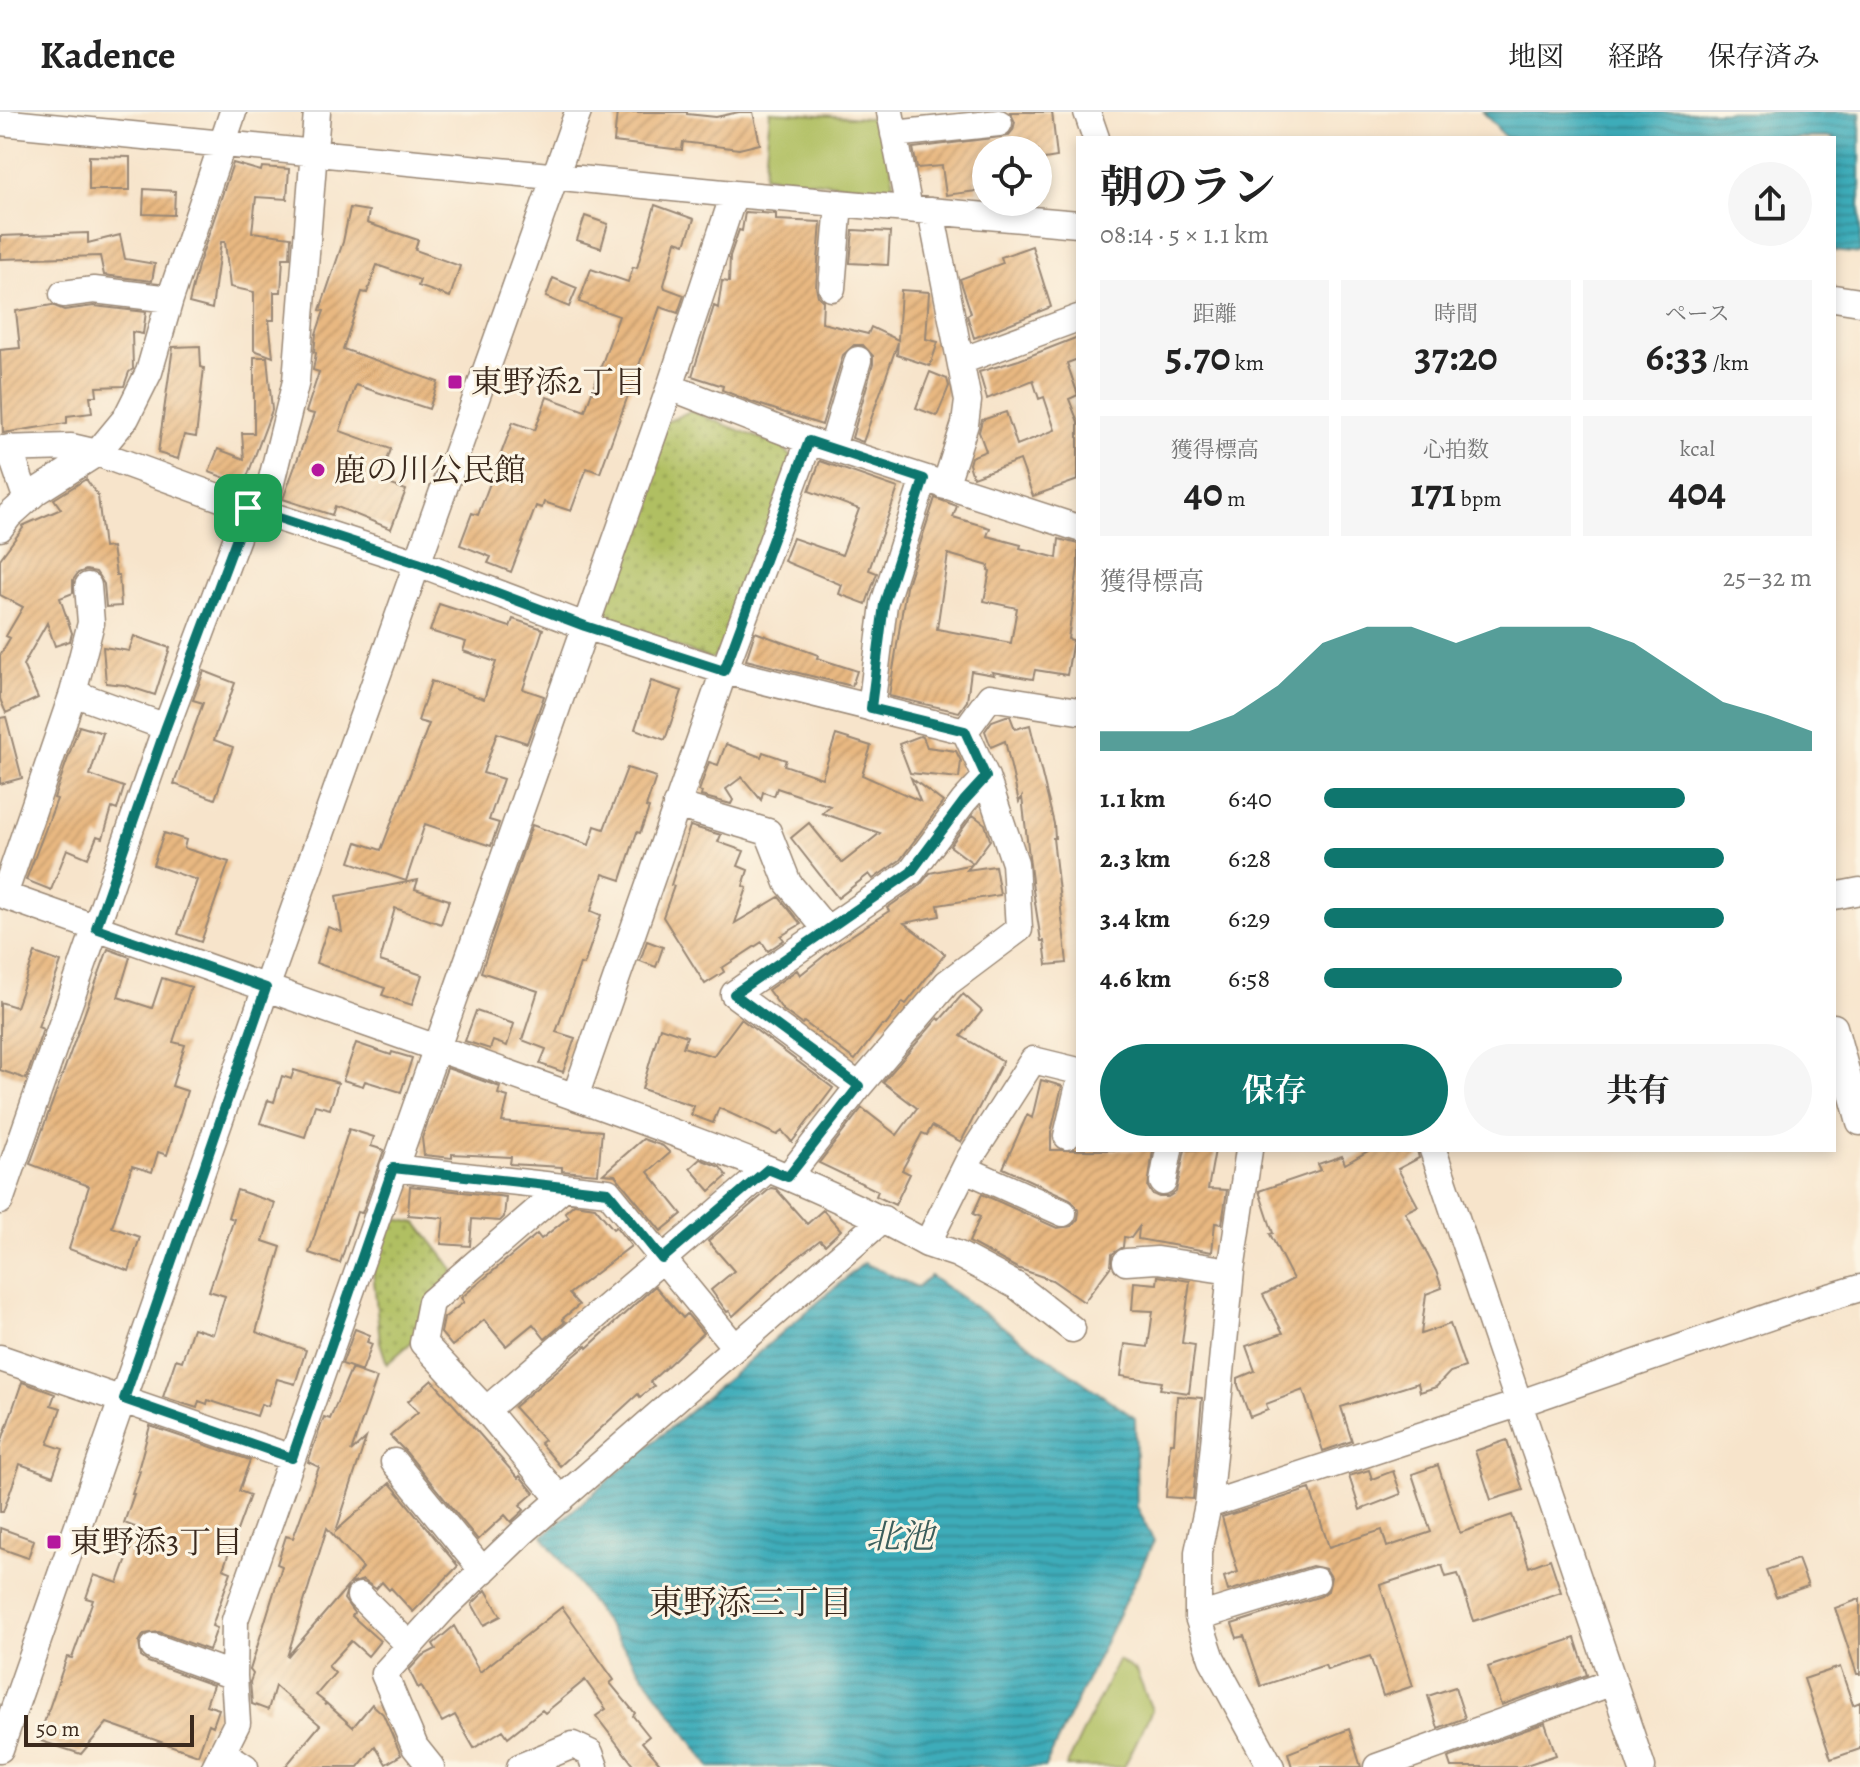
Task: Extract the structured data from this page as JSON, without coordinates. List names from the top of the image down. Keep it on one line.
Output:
{"districts":["東野添三丁目"],"water":["北池"],"places":{"transit":["東野添2丁目","東野添3丁目"],"other":["鹿の川公民館"]},"scale_bar":"50 m","page":{"header":"Kadence","nav":["地図","経路","保存済み"],"heading":["朝のラン","08:14 · 5 × 1.1 km"],"stats":[["距離","5.70 km"],["時間","37:20"],["ペース","6:33 /km"],["獲得標高","40 m"],["心拍数","171 bpm"],["kcal","404"]],"chart":["獲得標高","25–32 m"],"list":[{"name":"1.1 km","note":"6:40"},{"name":"2.3 km","note":"6:28"},{"name":"3.4 km","note":"6:29"},{"name":"4.6 km","note":"6:58"}],"buttons":["保存","共有"],"scale":"50 m"}}
